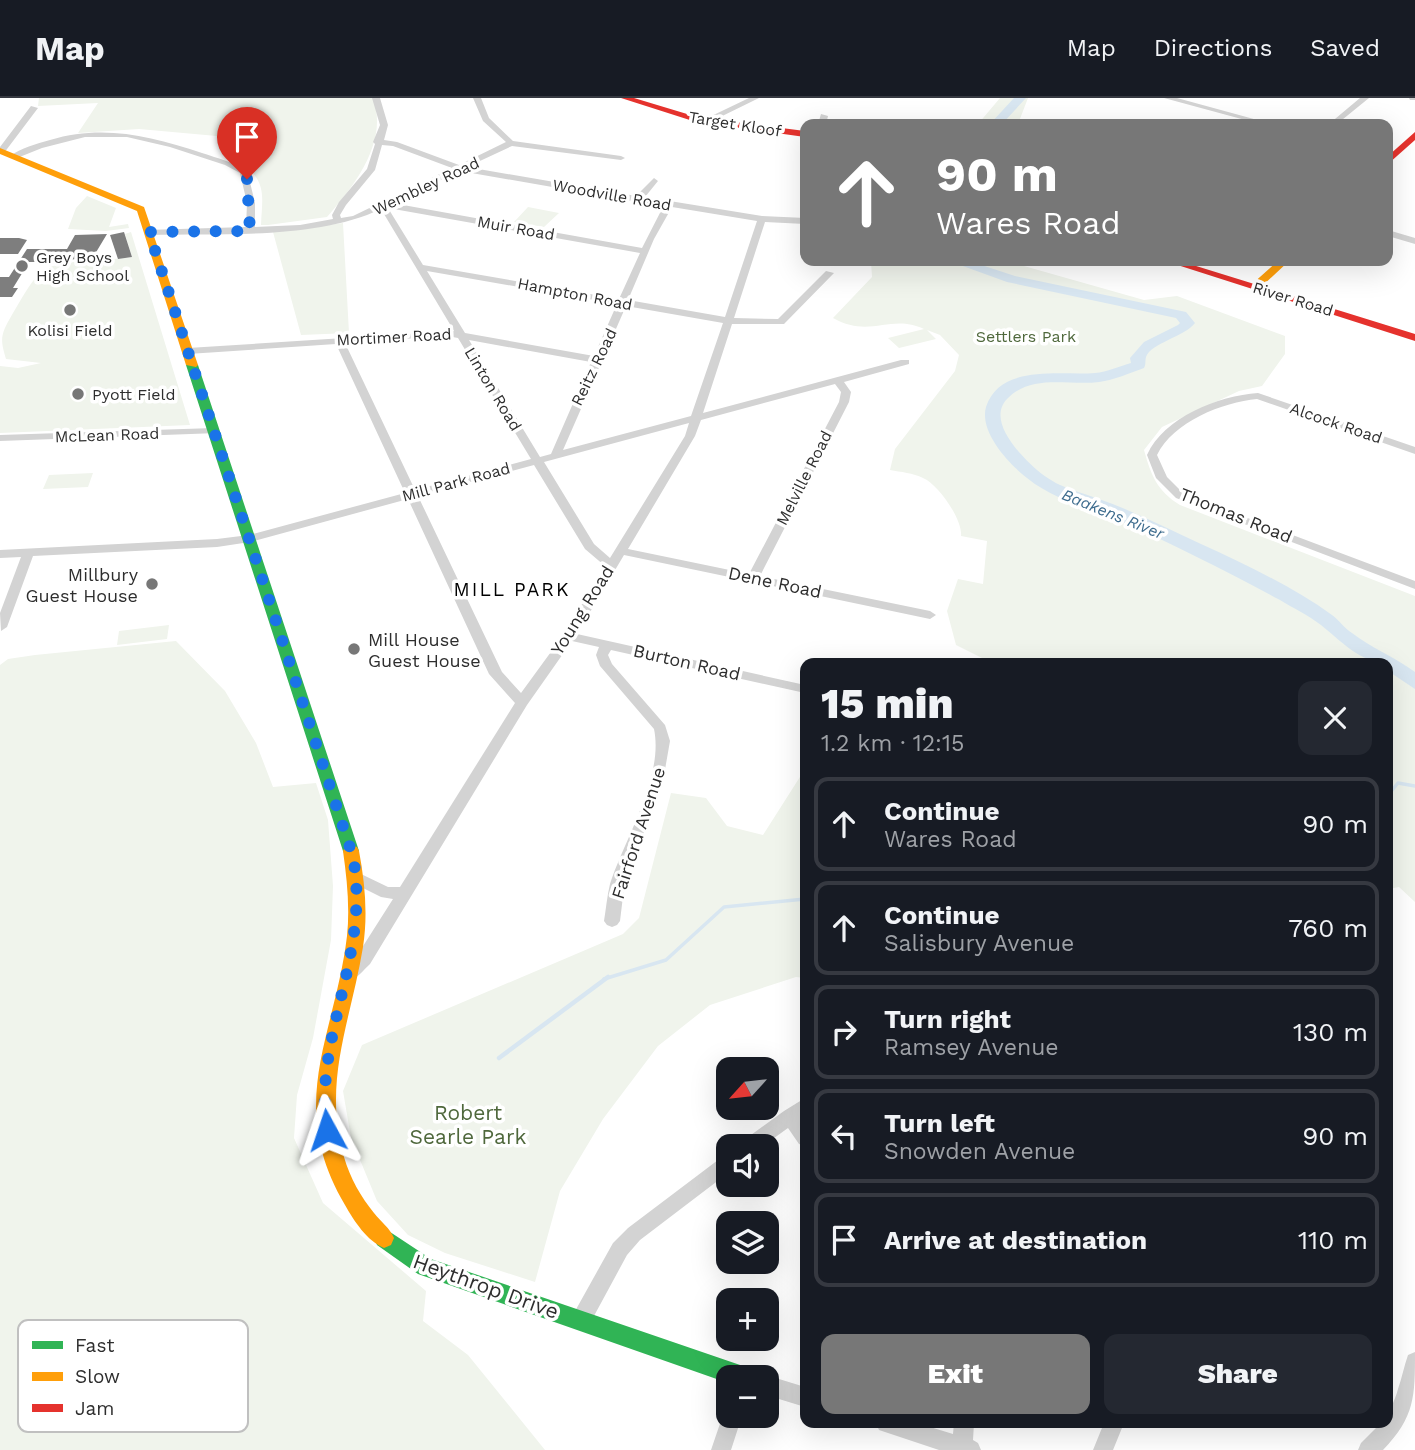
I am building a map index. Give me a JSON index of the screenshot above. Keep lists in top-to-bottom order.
{
  "streets": {
    "street": [
      "Target Kloof",
      "Wembley Road",
      "Woodville Road",
      "Muir Road",
      "Hampton Road",
      "River Road",
      "Mortimer Road",
      "Reitz Road",
      "Linton Road",
      "Alcock Road",
      "McLean Road",
      "Melville Road",
      "Mill Park Road",
      "Thomas Road",
      "Dene Road",
      "Young Road",
      "Burton Road",
      "Fairford Avenue",
      "Heythrop Drive"
    ]
  },
  "crossings": [
    ["Wembley Road", "Woodville Road"],
    ["Wembley Road", "Muir Road"],
    ["Wembley Road", "Linton Road"],
    ["Wembley Road", "Heythrop Drive"],
    ["Woodville Road", "Reitz Road"],
    ["Woodville Road", "Young Road"],
    ["Muir Road", "Reitz Road"],
    ["Muir Road", "Linton Road"],
    ["Hampton Road", "Reitz Road"],
    ["Hampton Road", "Linton Road"],
    ["Hampton Road", "Young Road"],
    ["Mortimer Road", "Reitz Road"],
    ["Mortimer Road", "Linton Road"],
    ["Mortimer Road", "Heythrop Drive"],
    ["Reitz Road", "Mill Park Road"],
    ["Linton Road", "Mill Park Road"],
    ["Linton Road", "Young Road"],
    ["Alcock Road", "Thomas Road"],
    ["McLean Road", "Heythrop Drive"],
    ["Melville Road", "Mill Park Road"],
    ["Melville Road", "Dene Road"],
    ["Mill Park Road", "Young Road"],
    ["Mill Park Road", "Heythrop Drive"],
    ["Dene Road", "Young Road"],
    ["Young Road", "Burton Road"],
    ["Young Road", "Heythrop Drive"],
    ["Burton Road", "Fairford Avenue"]
  ],
  "districts": ["MILL PARK"],
  "water": ["Baakens River"],
  "parks": ["Settlers Park", "Robert Searle Park"],
  "places": [
    "Grey Boys High School",
    "Kolisi Field",
    "Pyott Field",
    "Millbury Guest House",
    "Mill House Guest House"
  ],
  "legend": ["Fast", "Slow", "Jam"],
  "north": "bottom left",
  "page": {
    "header": "Map",
    "nav": ["Map", "Directions", "Saved"],
    "turn": ["90 m", "Wares Road"],
    "heading": ["15 min", "1.2 km · 12:15"],
    "list": [
      {
        "name": "Continue",
        "note": "Wares Road",
        "value": "90 m"
      },
      {
        "name": "Continue",
        "note": "Salisbury Avenue",
        "value": "760 m"
      },
      {
        "name": "Turn right",
        "note": "Ramsey Avenue",
        "value": "130 m"
      },
      {
        "name": "Turn left",
        "note": "Snowden Avenue",
        "value": "90 m"
      },
      {
        "name": "Arrive at destination",
        "value": "110 m"
      }
    ],
    "map_buttons": ["+", "−"],
    "buttons": ["Exit", "Share"]
  }
}
